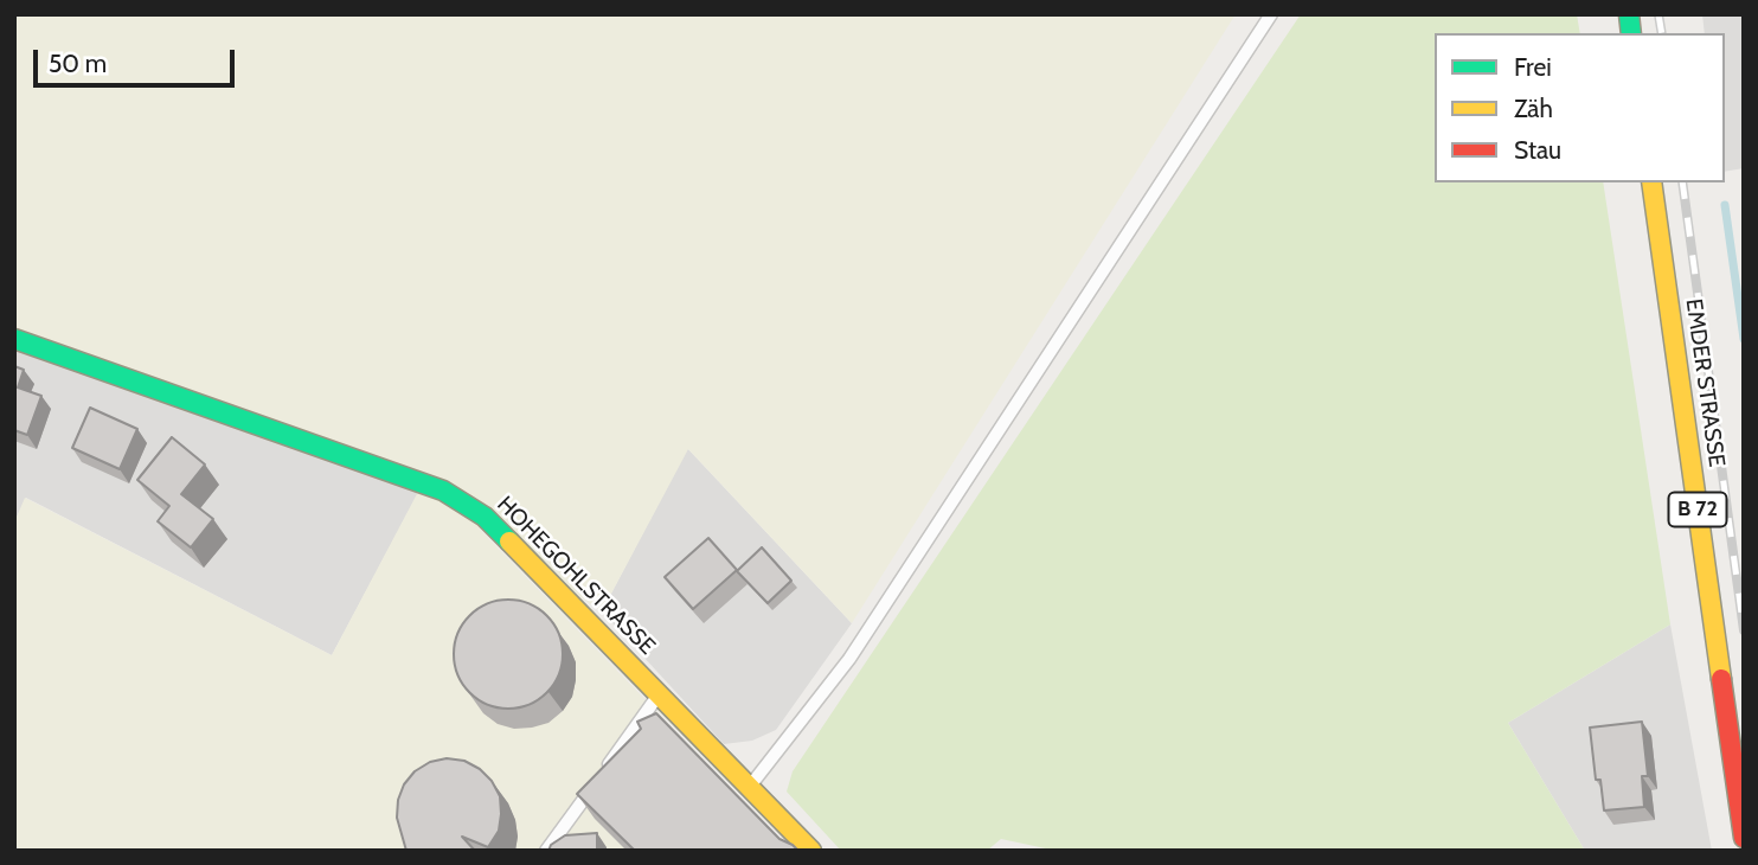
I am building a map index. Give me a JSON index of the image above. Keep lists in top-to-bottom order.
{
  "streets": {
    "street": ["EMDER STRASSE", "B 72", "HOHEGOHLSTRASSE"]
  },
  "legend": ["Frei", "Zäh", "Stau"],
  "scale_bar": "50 m"
}
